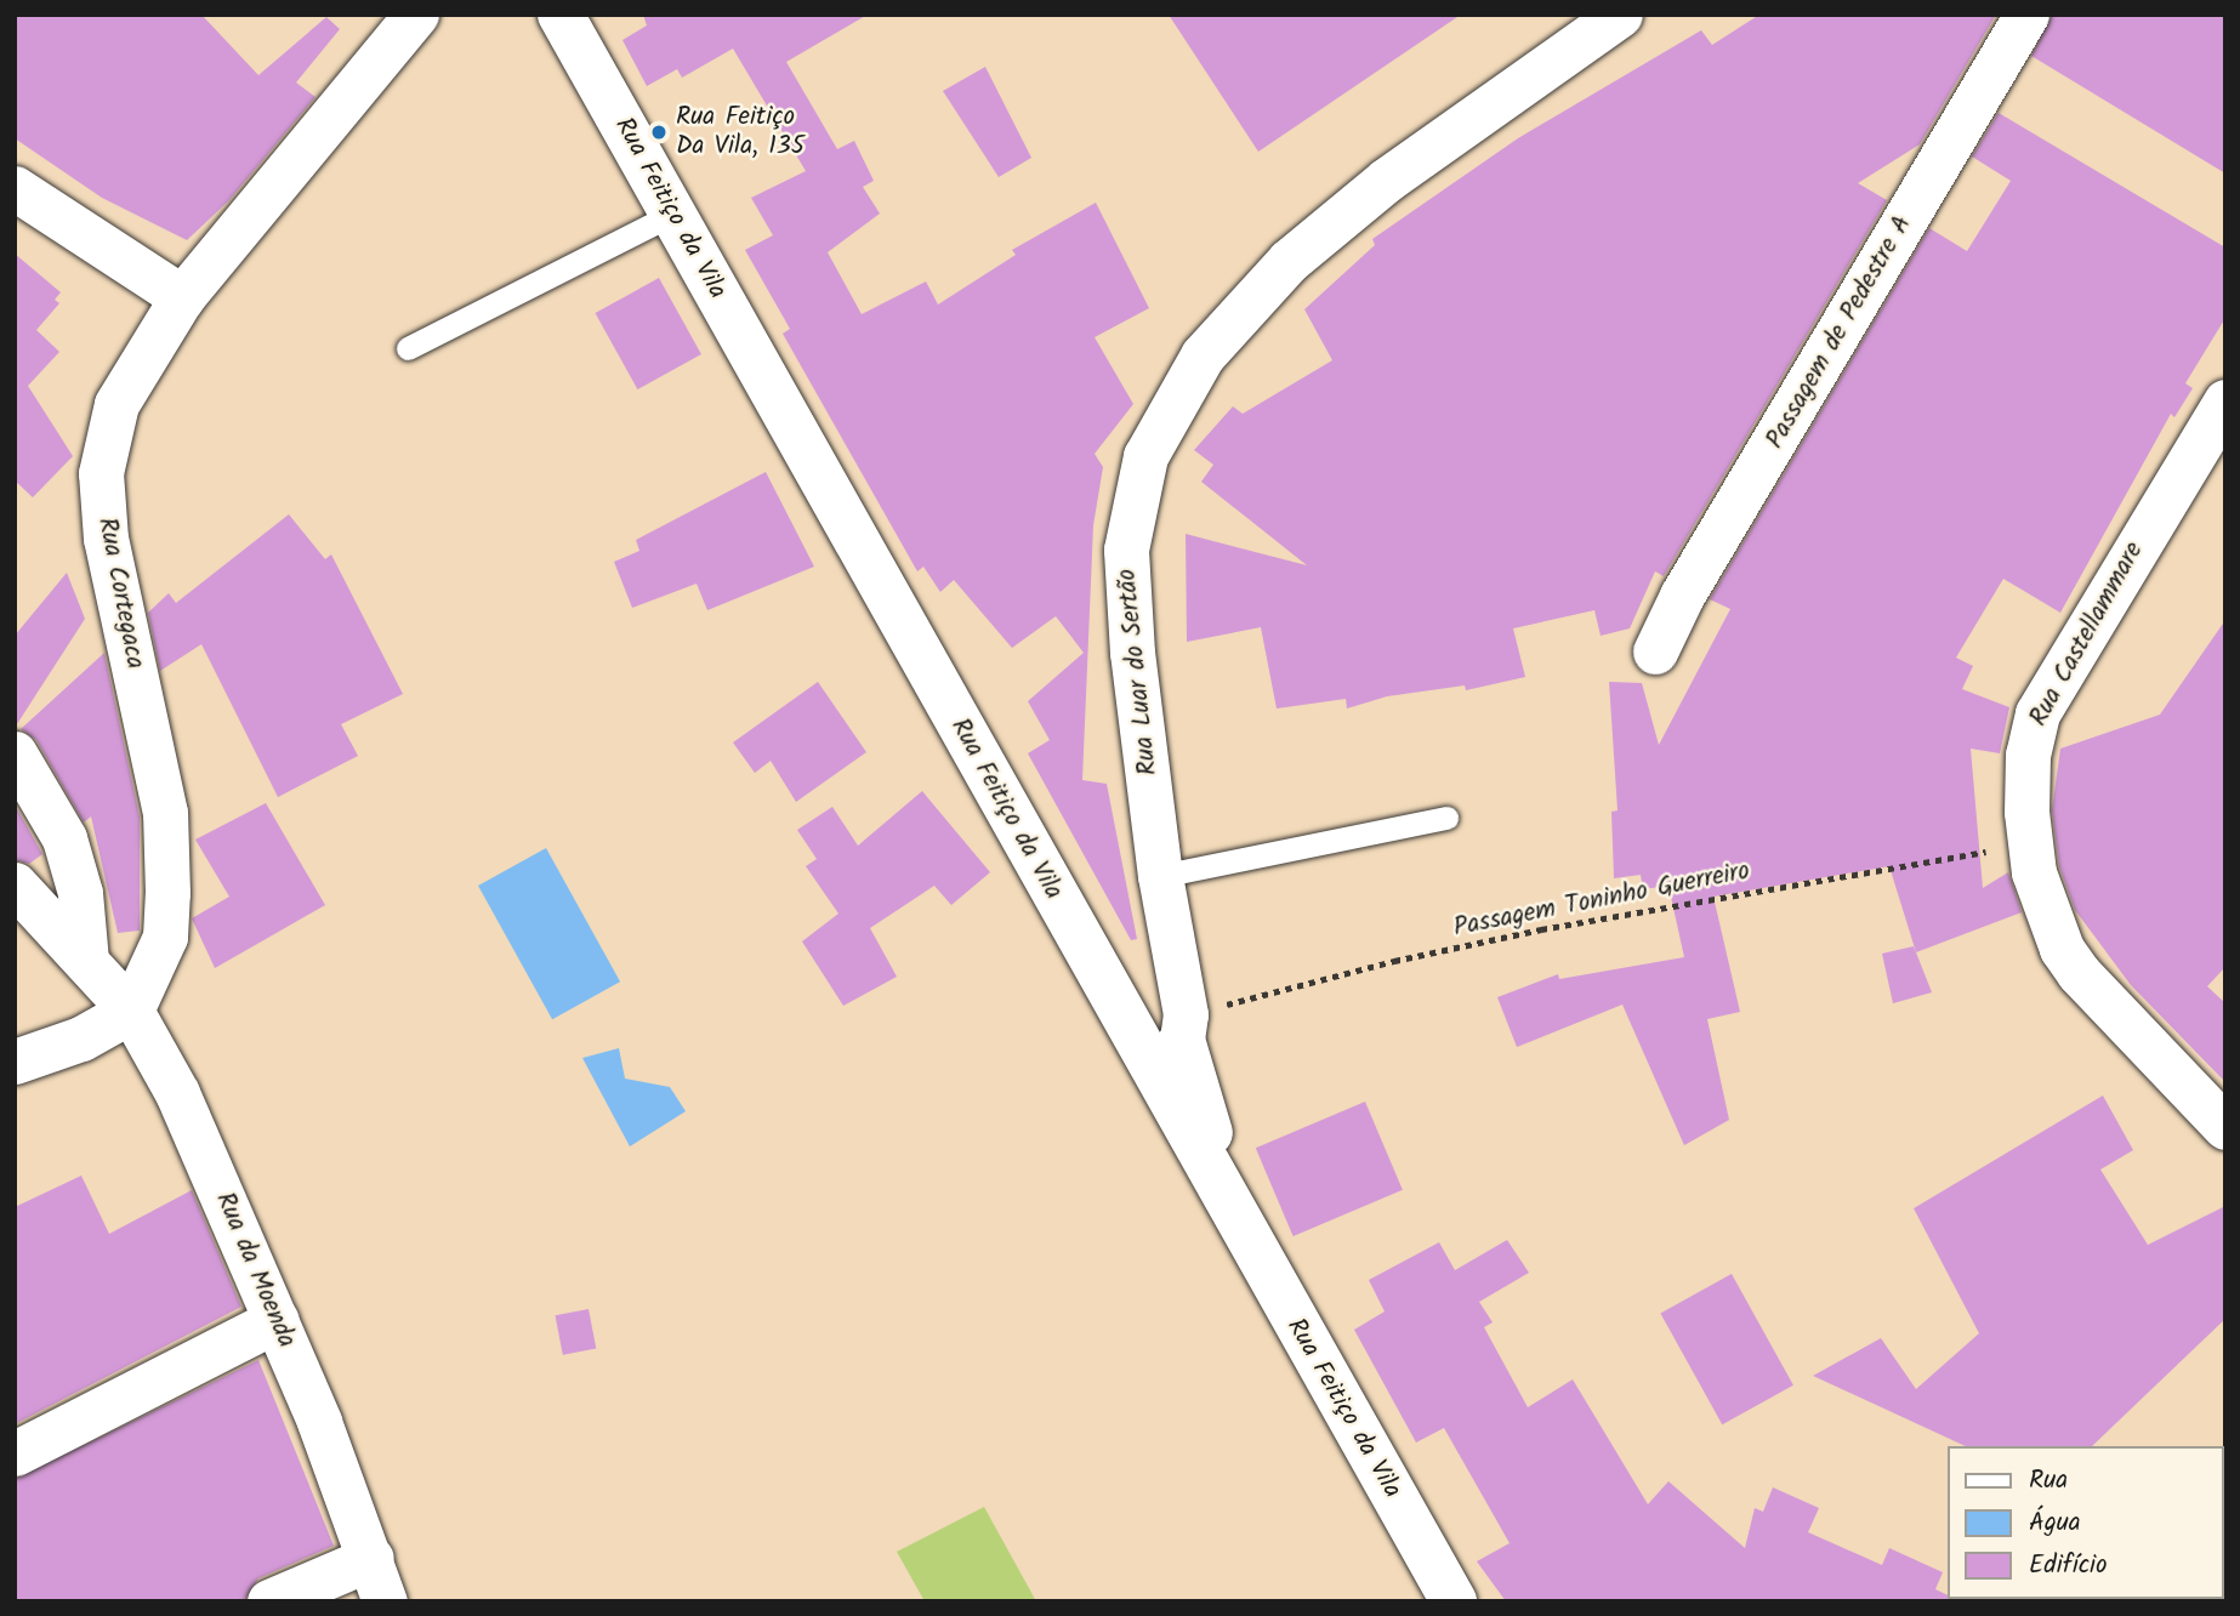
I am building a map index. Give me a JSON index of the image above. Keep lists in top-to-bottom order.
{
  "streets": {
    "street": [
      "Rua Feitiço da Vila",
      "Passagem de Pedestre A",
      "Rua Cortegaca",
      "Rua Castellammare",
      "Rua Luar do Sertão",
      "Rua da Moenda"
    ],
    "path": ["Passagem Toninho Guerreiro"]
  },
  "crossings": [
    ["Rua Feitiço da Vila", "Rua Luar do Sertão"],
    ["Rua Feitiço da Vila", "Passagem Toninho Guerreiro"],
    ["Rua Cortegaca", "Rua da Moenda"],
    ["Rua Castellammare", "Passagem Toninho Guerreiro"],
    ["Rua Luar do Sertão", "Passagem Toninho Guerreiro"]
  ],
  "places": ["Rua Feitiço Da Vila, 135"],
  "legend": ["Rua", "Água", "Edifício"]
}
